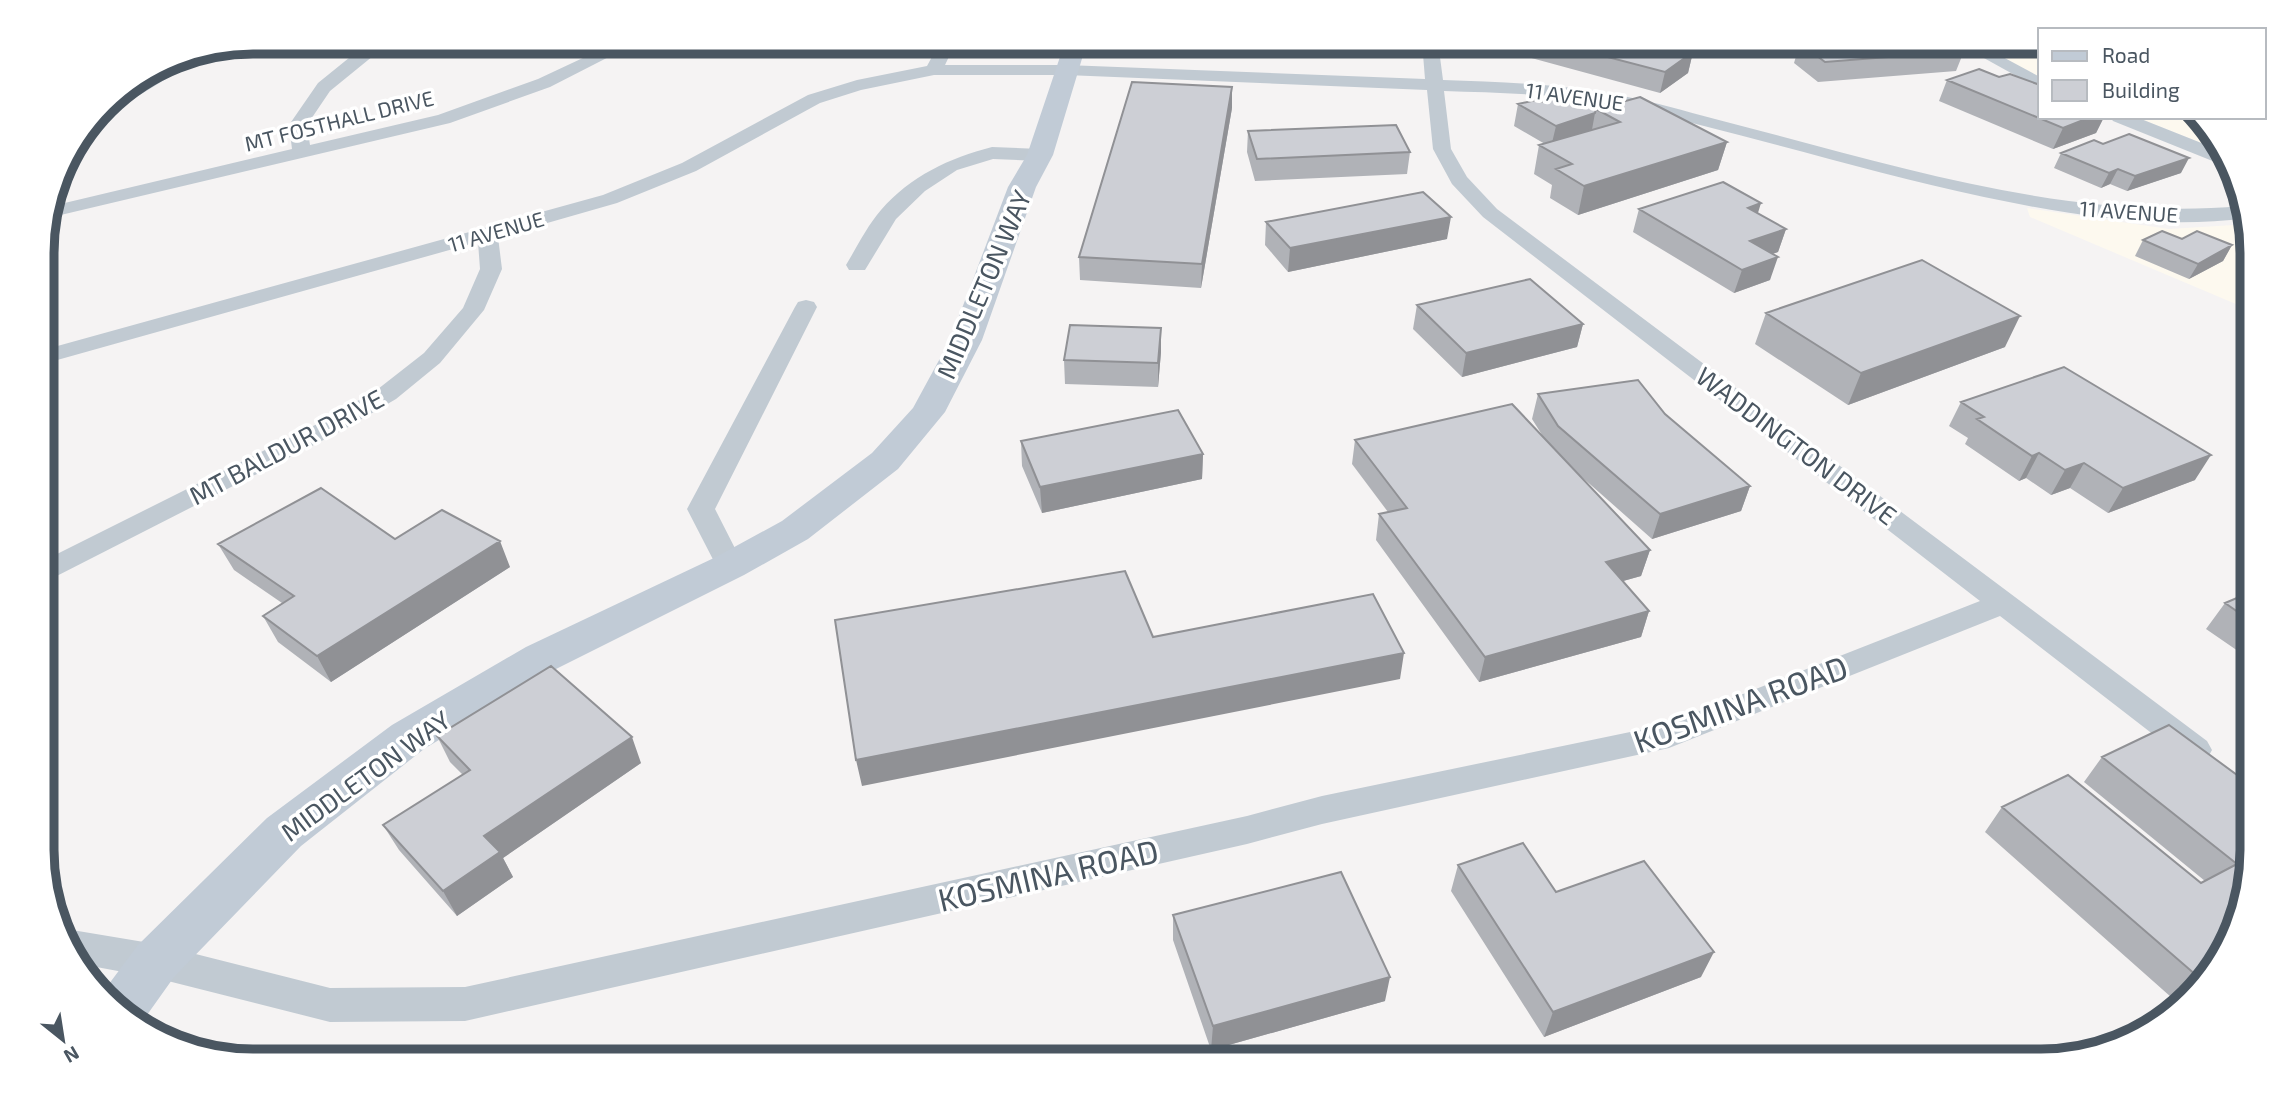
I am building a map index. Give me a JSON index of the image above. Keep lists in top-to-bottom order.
{
  "streets": {
    "street": [
      "11 AVENUE",
      "MT FOSTHALL DRIVE",
      "MIDDLETON WAY",
      "WADDINGTON DRIVE",
      "MT BALDUR DRIVE",
      "KOSMINA ROAD"
    ]
  },
  "crossings": [
    ["11 AVENUE", "MIDDLETON WAY"],
    ["11 AVENUE", "WADDINGTON DRIVE"],
    ["11 AVENUE", "MT BALDUR DRIVE"],
    ["MIDDLETON WAY", "KOSMINA ROAD"],
    ["WADDINGTON DRIVE", "KOSMINA ROAD"]
  ],
  "legend": ["Road", "Building"],
  "north": "bottom right"
}
